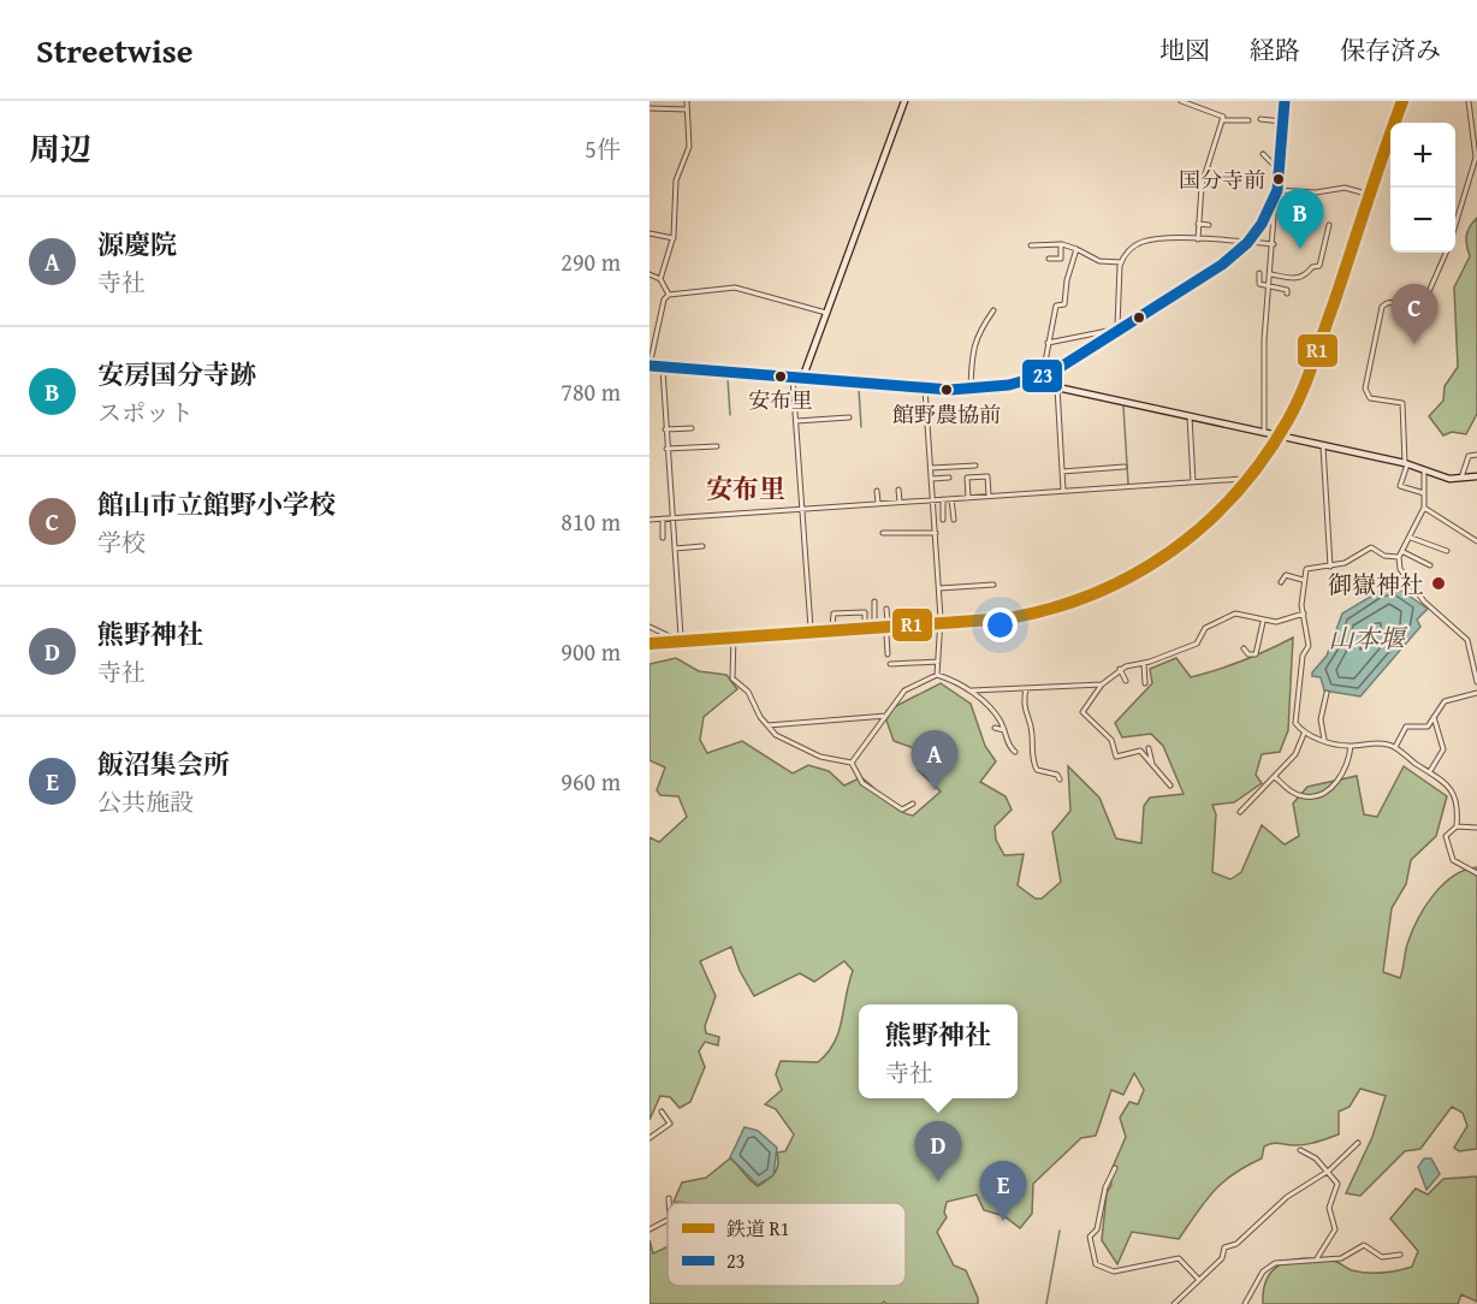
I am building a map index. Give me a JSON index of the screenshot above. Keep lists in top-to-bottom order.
{
  "districts": ["安布里"],
  "water": ["山本堰"],
  "places": [
    "国分寺前",
    "安布里",
    "館野農協前",
    "御嶽神社"
  ],
  "lines": ["rail line R1", "transit line 23"],
  "legend": ["鉄道 R1", "23"],
  "page": {
    "header": "Streetwise",
    "nav": ["地図", "経路", "保存済み"],
    "heading": ["周辺", "5件"],
    "map_buttons": ["+", "−"],
    "pins": [
      "B",
      "C",
      "A",
      "D",
      "E"
    ],
    "list": [
      {
        "mark": "A",
        "name": "源慶院",
        "note": "寺社",
        "value": "290 m"
      },
      {
        "mark": "B",
        "name": "安房国分寺跡",
        "note": "スポット",
        "value": "780 m"
      },
      {
        "mark": "C",
        "name": "館山市立館野小学校",
        "note": "学校",
        "value": "810 m"
      },
      {
        "mark": "D",
        "name": "熊野神社",
        "note": "寺社",
        "value": "900 m"
      },
      {
        "mark": "E",
        "name": "飯沼集会所",
        "note": "公共施設",
        "value": "960 m"
      }
    ],
    "popup": ["熊野神社", "寺社"]
  }
}
